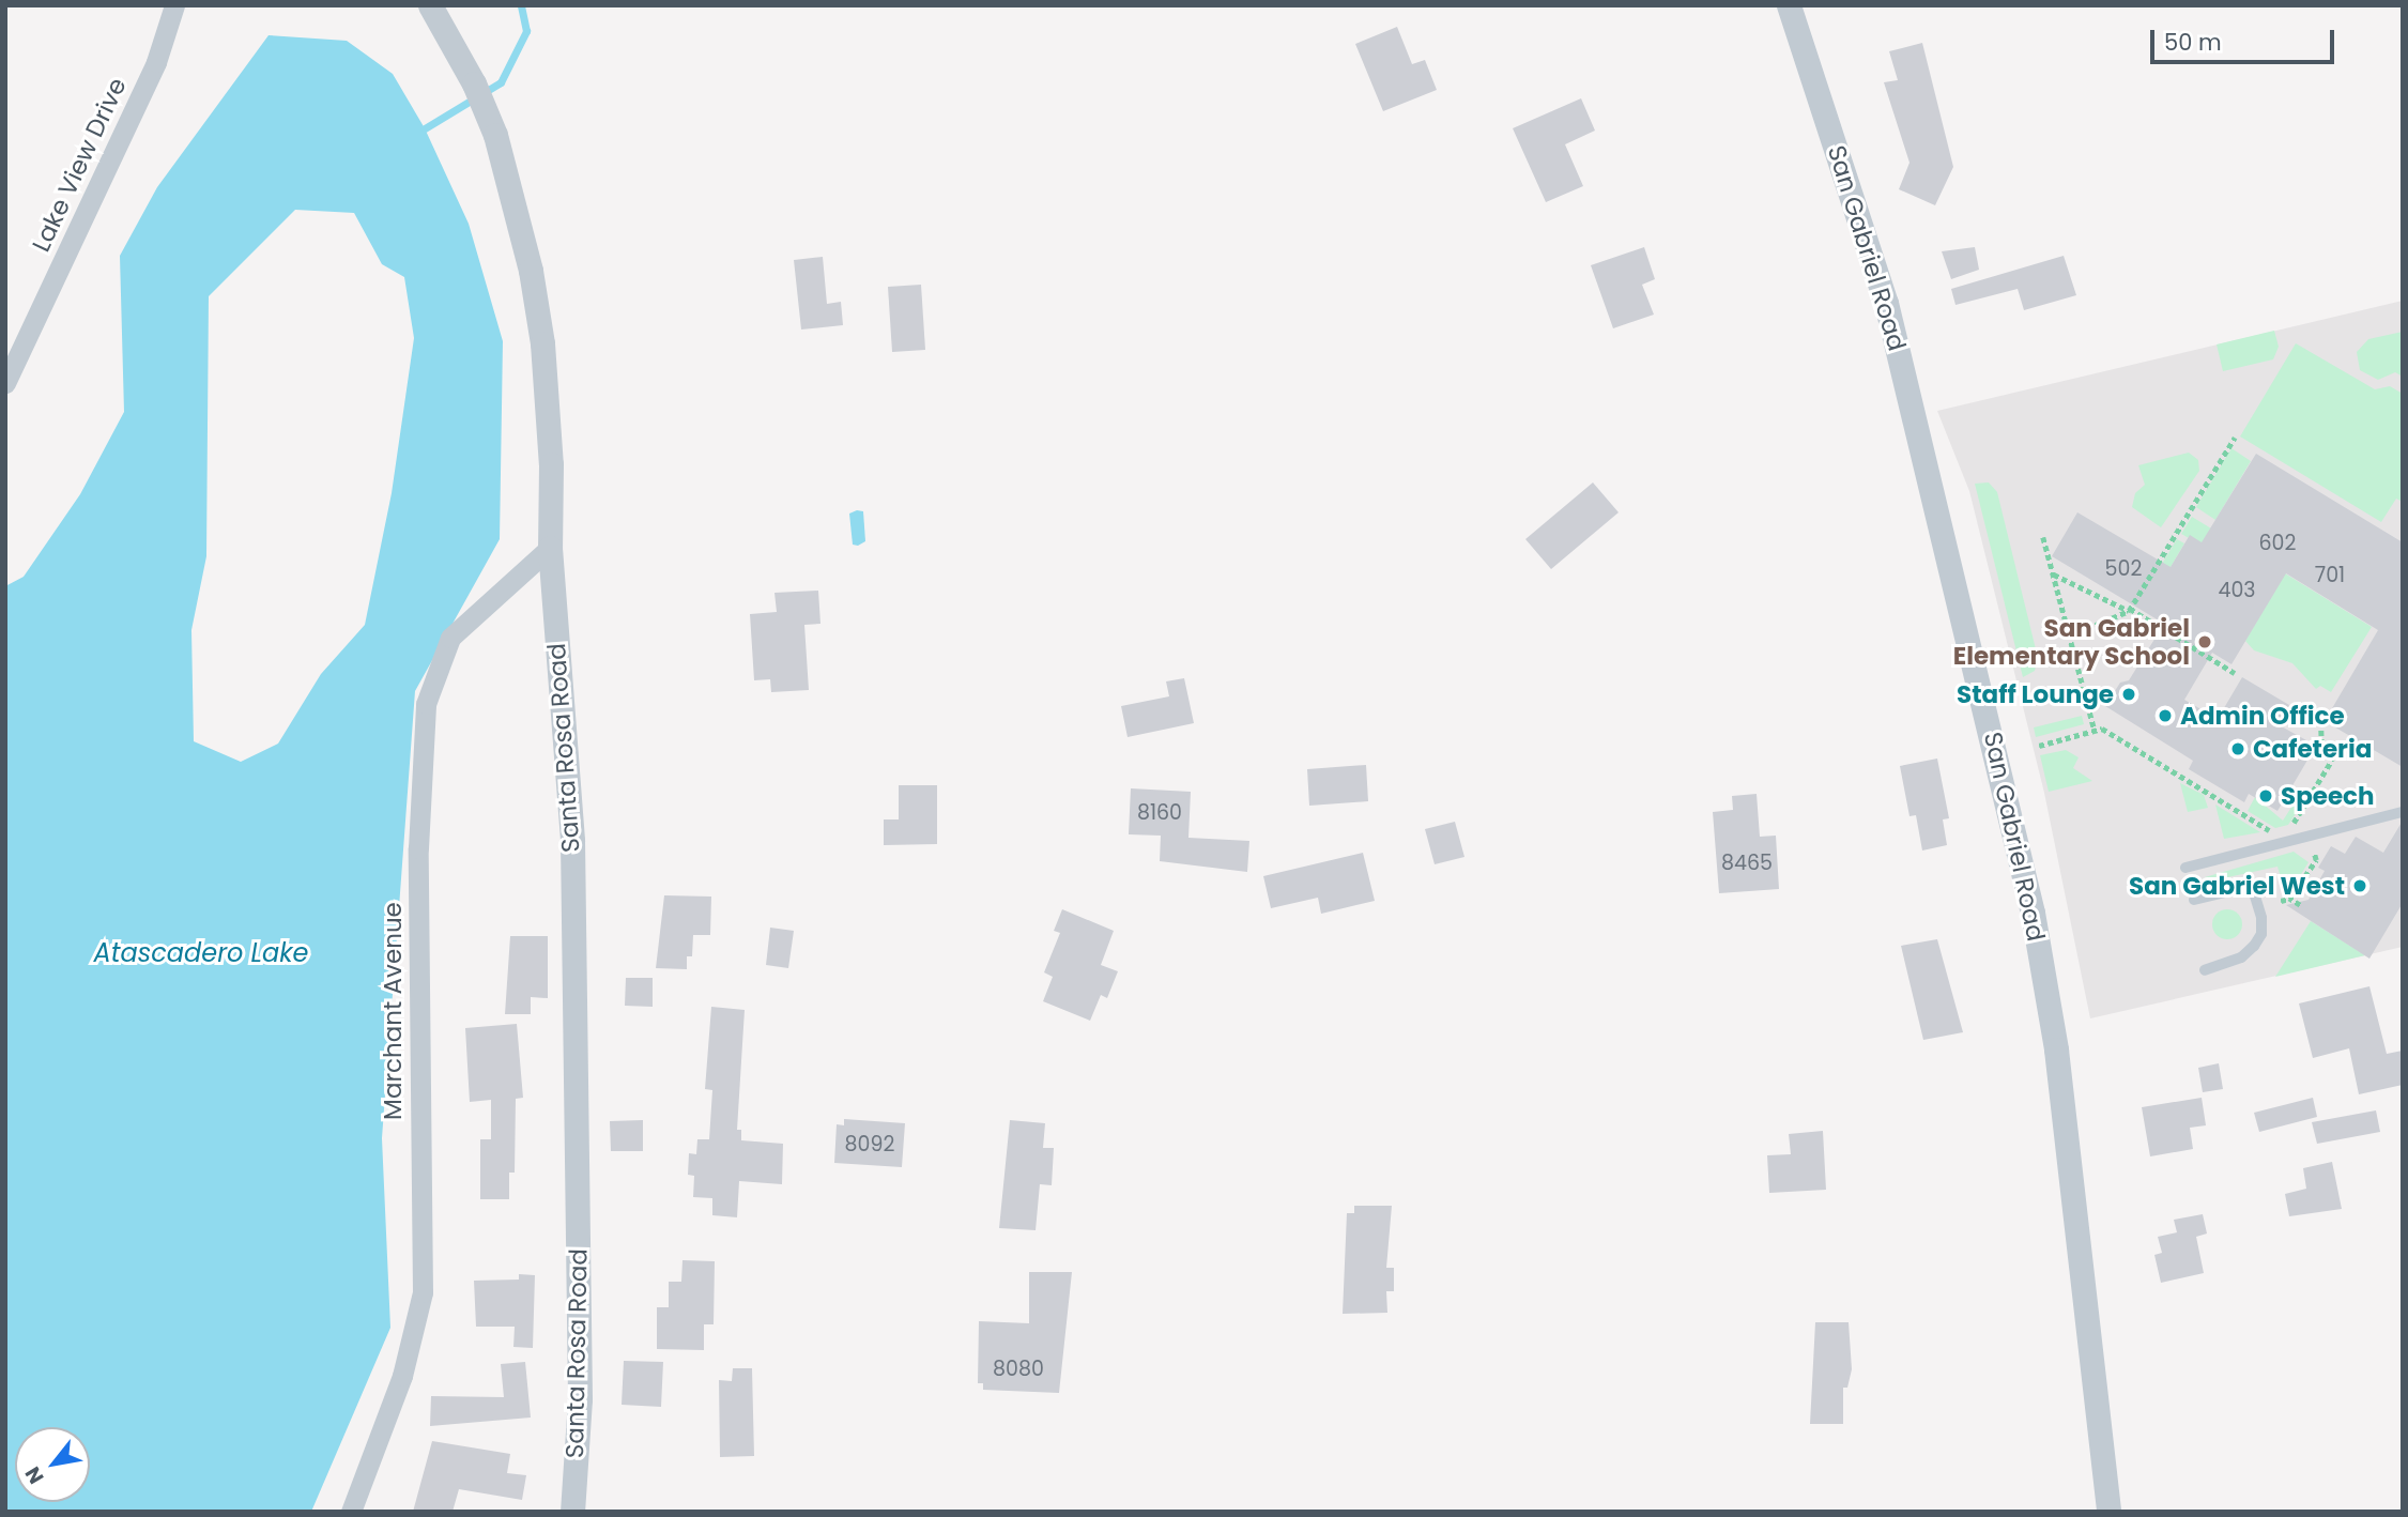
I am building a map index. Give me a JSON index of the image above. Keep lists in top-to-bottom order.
{
  "streets": {
    "street": [
      "Lake View Drive",
      "San Gabriel Road",
      "Santa Rosa Road",
      "Marchant Avenue"
    ]
  },
  "crossings": [
    ["Santa Rosa Road", "Marchant Avenue"]
  ],
  "water": ["Atascadero Lake"],
  "places": [
    "San Gabriel Elementary School",
    "Staff Lounge",
    "Admin Office",
    "Cafeteria",
    "Speech",
    "San Gabriel West"
  ],
  "house_numbers": [
    "602",
    "502",
    "701",
    "403",
    "8160",
    "8465",
    "8092",
    "8080"
  ],
  "scale_bar": "50 m",
  "north": "bottom left"
}
